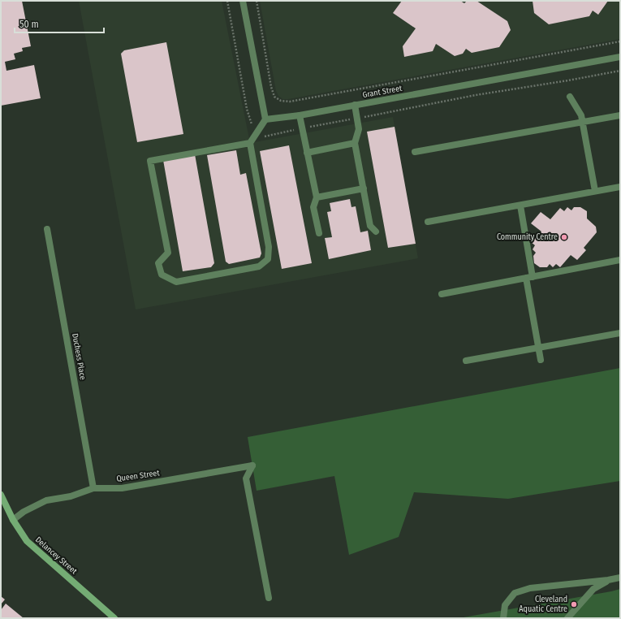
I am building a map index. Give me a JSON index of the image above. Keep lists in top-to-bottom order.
{
  "streets": {
    "main road": ["Delancey Street"],
    "street": ["Grant Street", "Duchess Place", "Queen Street"]
  },
  "crossings": [
    ["Duchess Place", "Queen Street"],
    ["Queen Street", "Delancey Street"]
  ],
  "places": ["Community Centre", "Cleveland Aquatic Centre"],
  "scale_bar": "50 m"
}
